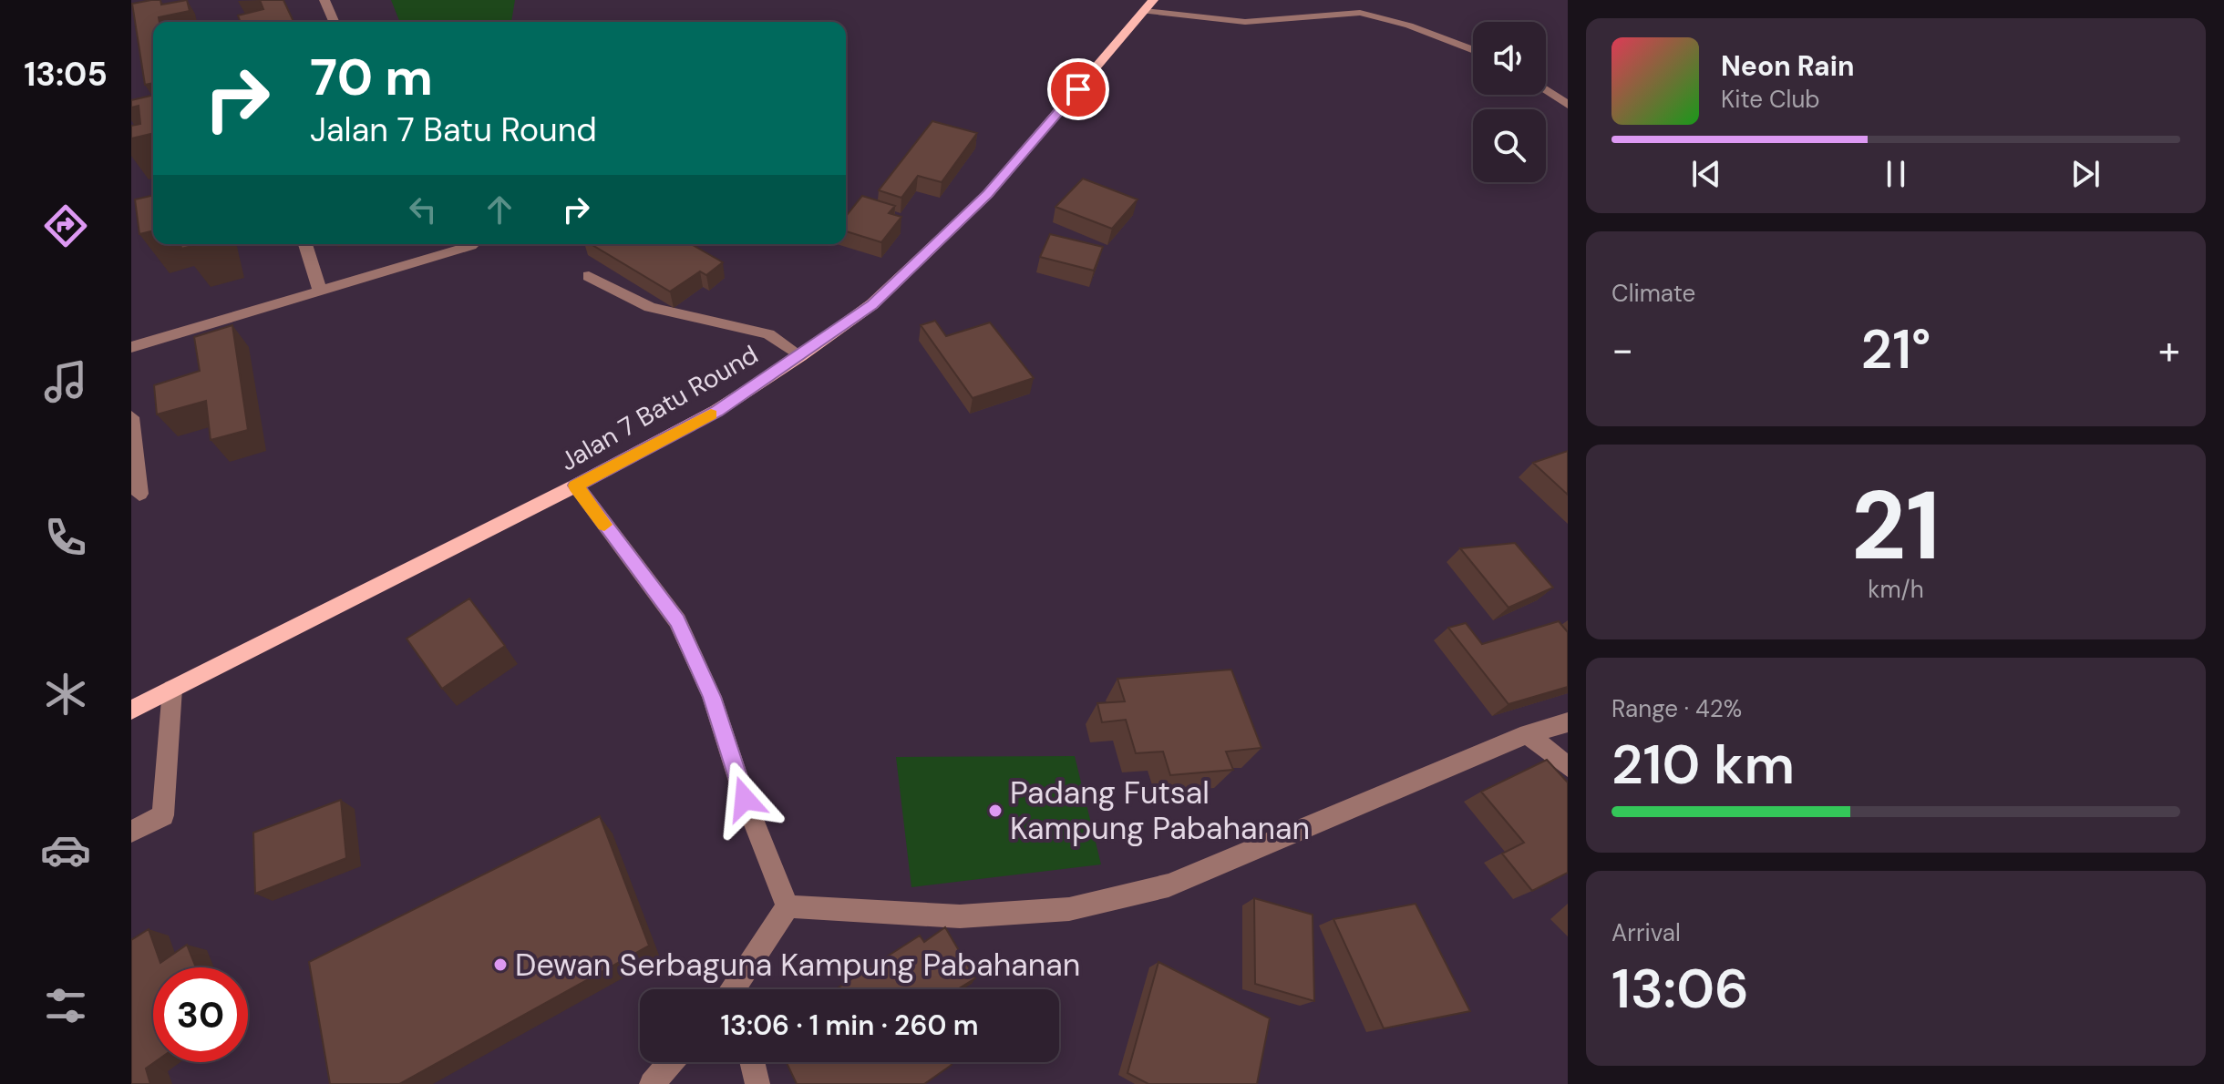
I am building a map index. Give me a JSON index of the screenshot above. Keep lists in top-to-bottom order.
{
  "streets": {
    "main road": ["Jalan 7 Batu Round"]
  },
  "places": ["Padang Futsal Kampung Pabahanan", "Dewan Serbaguna Kampung Pabahanan"],
  "page": {
    "tabs": "13:05",
    "turn": ["70 m", "Jalan 7 Batu Round"],
    "song": ["Neon Rain", "Kite Club"],
    "tile": [
      "Climate",
      ["21", "km/h"],
      ["Range · 42%", "210 km"],
      ["Arrival", "13:06"]
    ],
    "heat": ["−", "21°", "+"],
    "limit": "30",
    "trip": "13:06 · 1 min · 260 m"
  }
}
